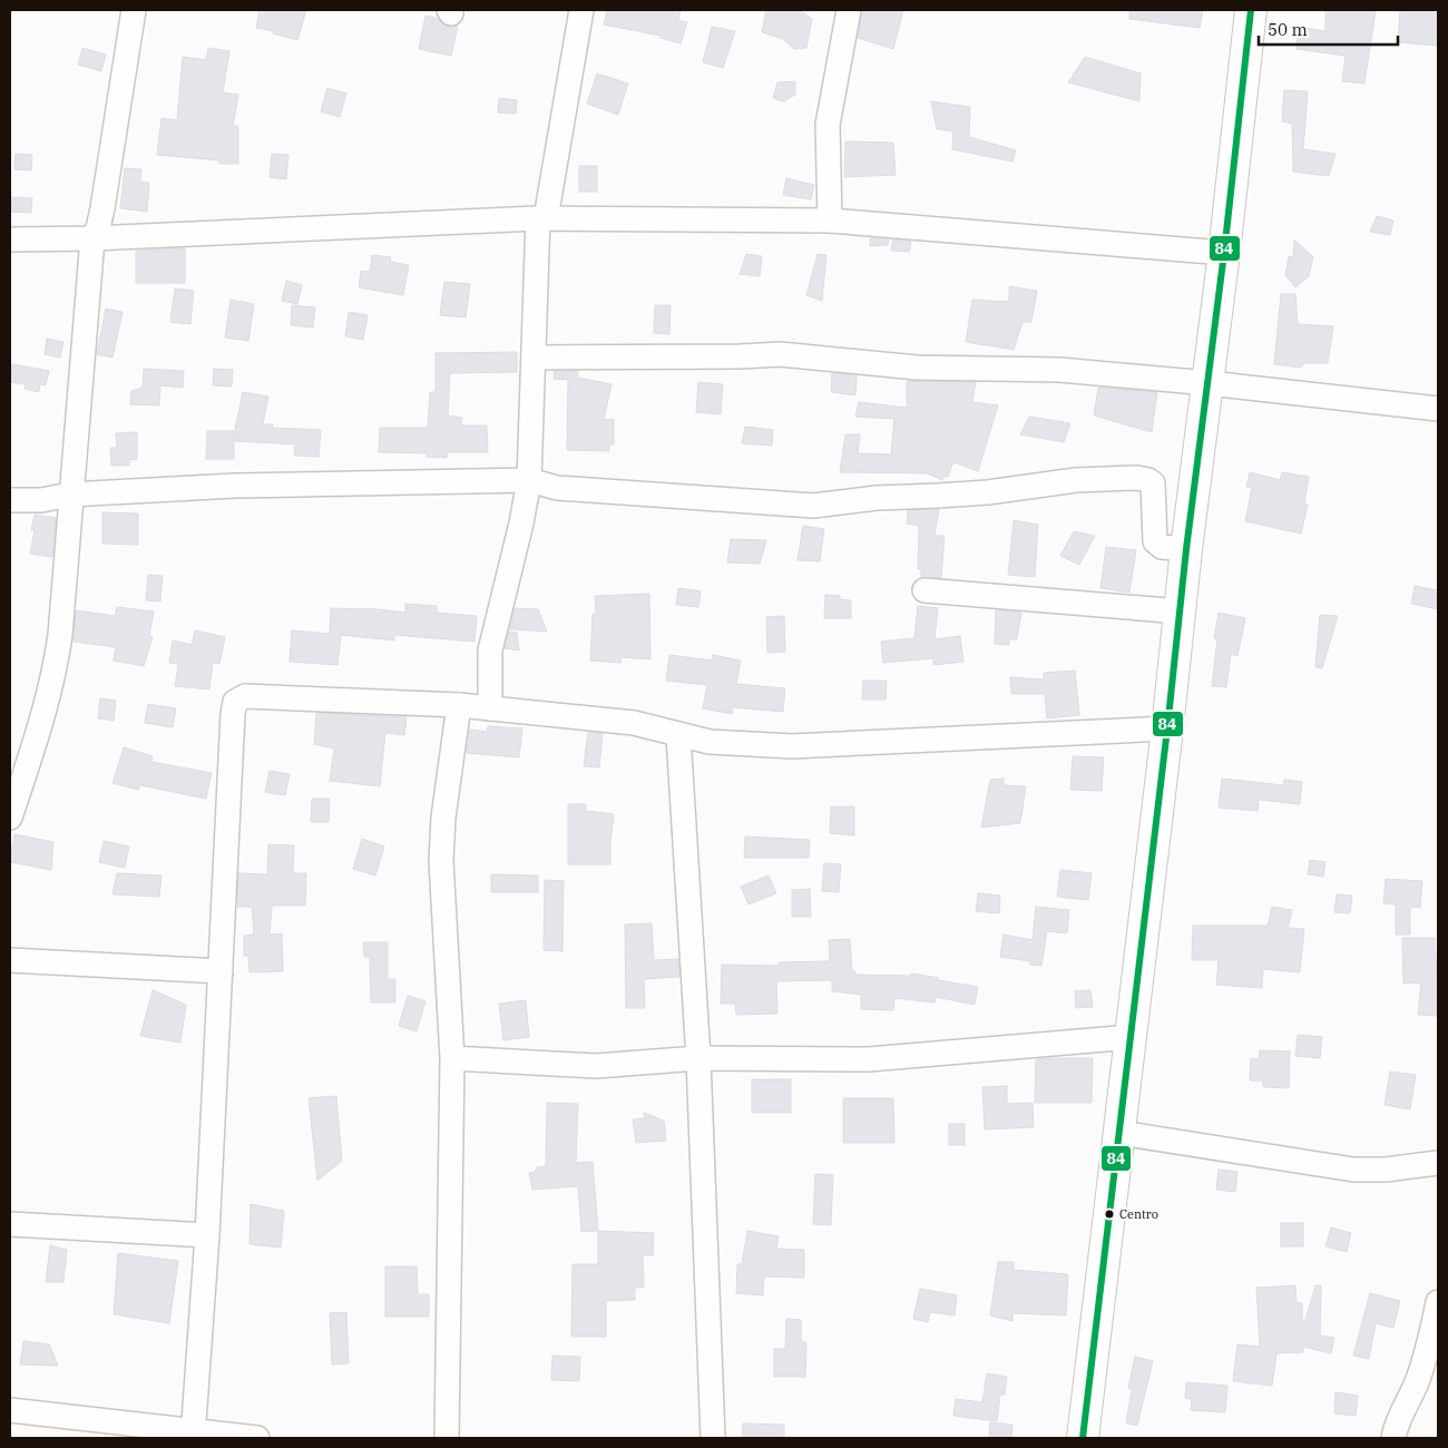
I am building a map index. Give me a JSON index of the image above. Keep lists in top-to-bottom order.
{
  "places": ["Centro"],
  "lines": ["transit line 84"],
  "scale_bar": "50 m"
}
